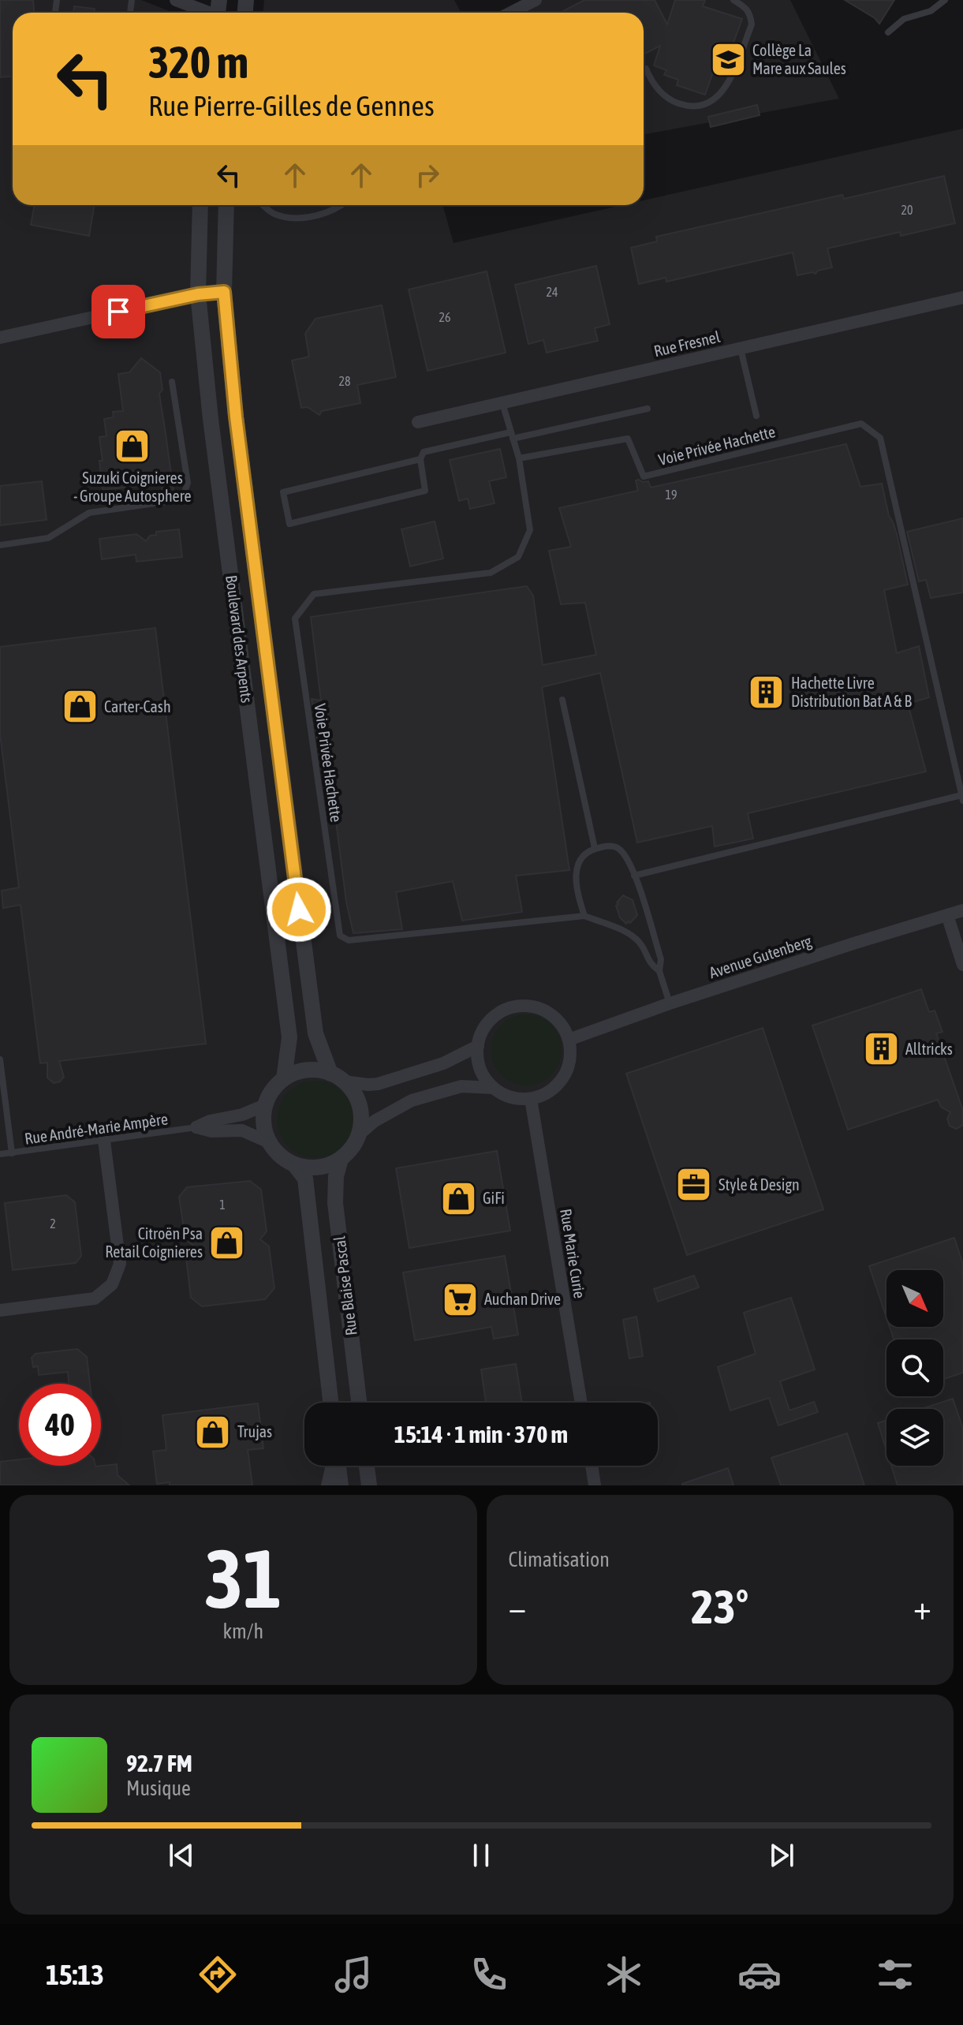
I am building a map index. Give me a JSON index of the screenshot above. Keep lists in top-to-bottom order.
{
  "streets": {
    "street": [
      "Rue Fresnel",
      "Boulevard des Arpents",
      "Avenue Gutenberg",
      "Rue Marie Curie",
      "Rue Blaise Pascal"
    ],
    "lane": ["Voie Privée Hachette", "Rue André-Marie Ampère"]
  },
  "crossings": [
    ["Voie Privée Hachette", "Avenue Gutenberg"],
    ["Boulevard des Arpents", "Rue Blaise Pascal"],
    ["Avenue Gutenberg", "Rue Marie Curie"]
  ],
  "places": {
    "school or university": ["Collège La Mare aux Saules"],
    "shop": [
      "Suzuki Coignieres - Groupe Autosphere",
      "Carter-Cash",
      "GiFi",
      "Citroën Psa Retail Coignieres",
      "Trujas"
    ],
    "building": ["Hachette Livre Distribution Bat A & B", "Alltricks"],
    "office": ["Style & Design"],
    "supermarket": ["Auchan Drive"]
  },
  "house_numbers": [
    "20",
    "24",
    "26",
    "28",
    "19",
    "1",
    "2"
  ],
  "north": "bottom right",
  "page": {
    "turn": ["320 m", "Rue Pierre-Gilles de Gennes"],
    "limit": "40",
    "trip": "15:14 · 1 min · 370 m",
    "tile": [
      ["31", "km/h"],
      "Climatisation"
    ],
    "heat": ["−", "23°", "+"],
    "song": ["92.7 FM", "Musique"],
    "tabs": "15:13"
  }
}
